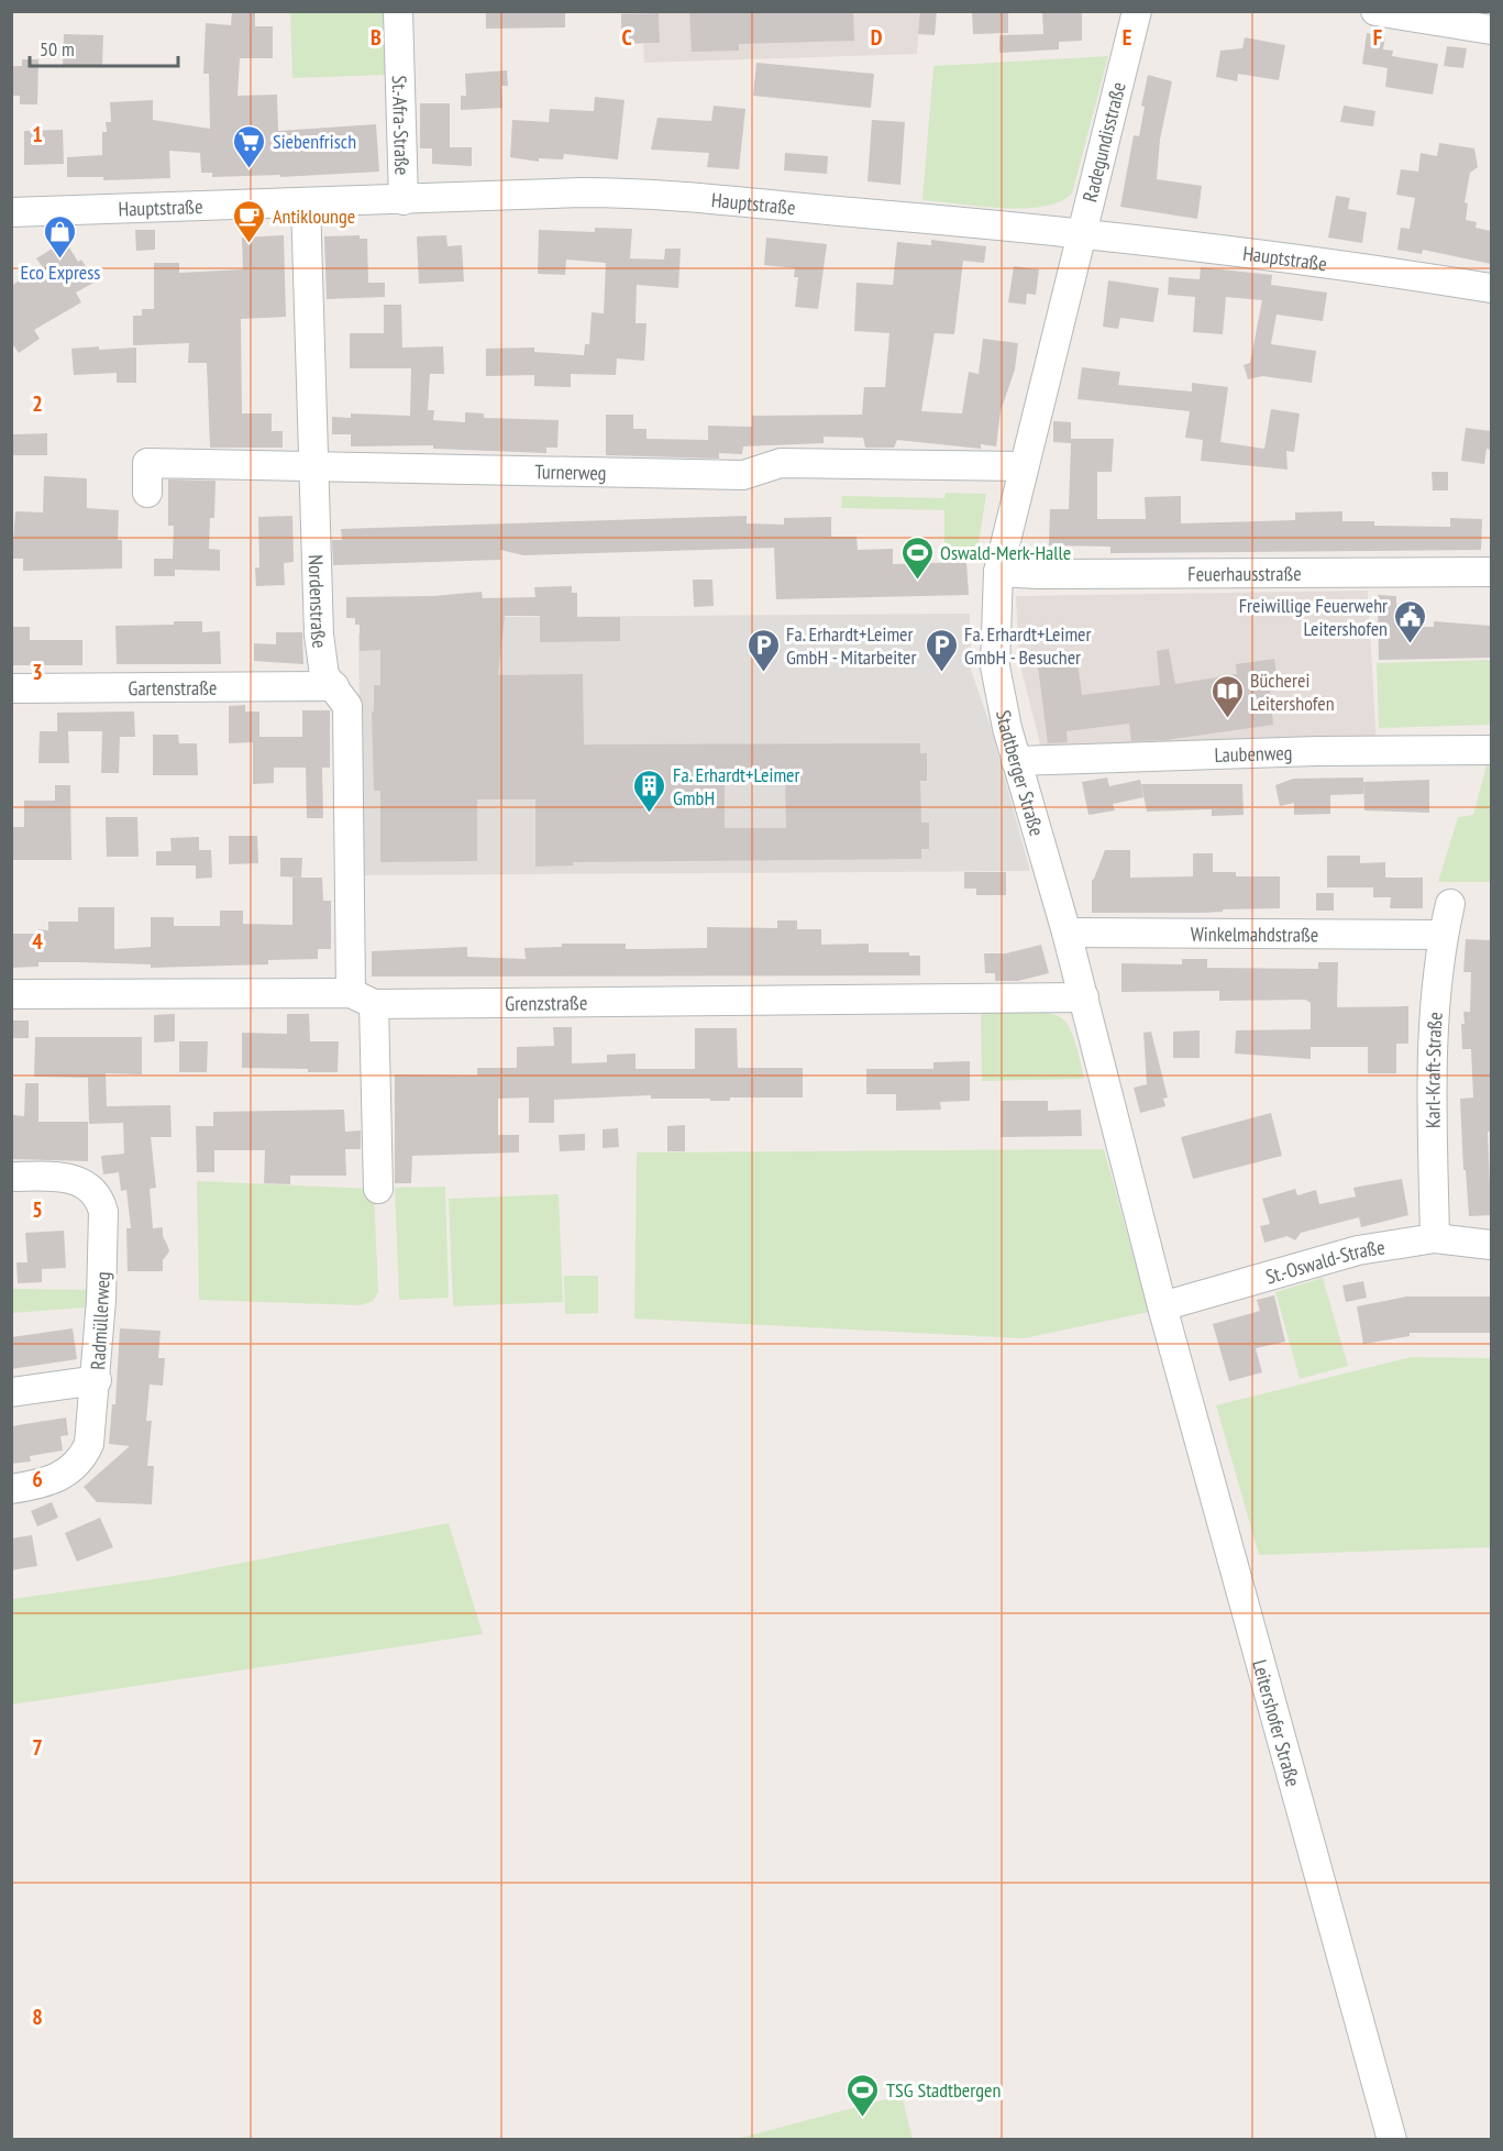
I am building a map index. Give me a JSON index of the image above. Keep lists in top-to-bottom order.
{
  "streets": {
    "street": [
      "St.-Afra-Straße",
      "Radegundisstraße",
      "Hauptstraße",
      "Turnerweg",
      "Feuerhausstraße",
      "Nordenstraße",
      "Gartenstraße",
      "Laubenweg",
      "Stadtberger Straße",
      "Winkelmahdstraße",
      "Grenzstraße",
      "Karl-Kraft-Straße",
      "St.-Oswald-Straße",
      "Radmüllerweg",
      "Leitershofer Straße"
    ]
  },
  "crossings": [
    ["St.-Afra-Straße", "Hauptstraße"],
    ["Radegundisstraße", "Hauptstraße"],
    ["Radegundisstraße", "Stadtberger Straße"],
    ["Hauptstraße", "Nordenstraße"],
    ["Hauptstraße", "Stadtberger Straße"],
    ["Turnerweg", "Nordenstraße"],
    ["Turnerweg", "Stadtberger Straße"],
    ["Feuerhausstraße", "Stadtberger Straße"],
    ["Nordenstraße", "Gartenstraße"],
    ["Nordenstraße", "Grenzstraße"],
    ["Laubenweg", "Stadtberger Straße"],
    ["Stadtberger Straße", "Winkelmahdstraße"],
    ["Stadtberger Straße", "Grenzstraße"],
    ["Stadtberger Straße", "St.-Oswald-Straße"],
    ["Stadtberger Straße", "Leitershofer Straße"],
    ["Winkelmahdstraße", "Karl-Kraft-Straße"],
    ["Karl-Kraft-Straße", "St.-Oswald-Straße"],
    ["St.-Oswald-Straße", "Leitershofer Straße"]
  ],
  "places": {
    "supermarket": ["Siebenfrisch"],
    "cafe": ["Antiklounge"],
    "shop": ["Eco Express"],
    "sports": ["Oswald-Merk-Halle", "TSG Stadtbergen"],
    "public building": ["Freiwillige Feuerwehr Leitershofen"],
    "parking": ["Fa. Erhardt+Leimer GmbH - Mitarbeiter", "Fa. Erhardt+Leimer GmbH - Besucher"],
    "library": ["Bücherei Leitershofen"],
    "building": ["Fa. Erhardt+Leimer GmbH"]
  },
  "scale_bar": "50 m",
  "grid": {
    "columns": [
      "B",
      "C",
      "D",
      "E",
      "F"
    ],
    "rows": [
      "1",
      "2",
      "3",
      "4",
      "5",
      "6",
      "7",
      "8"
    ]
  }
}
